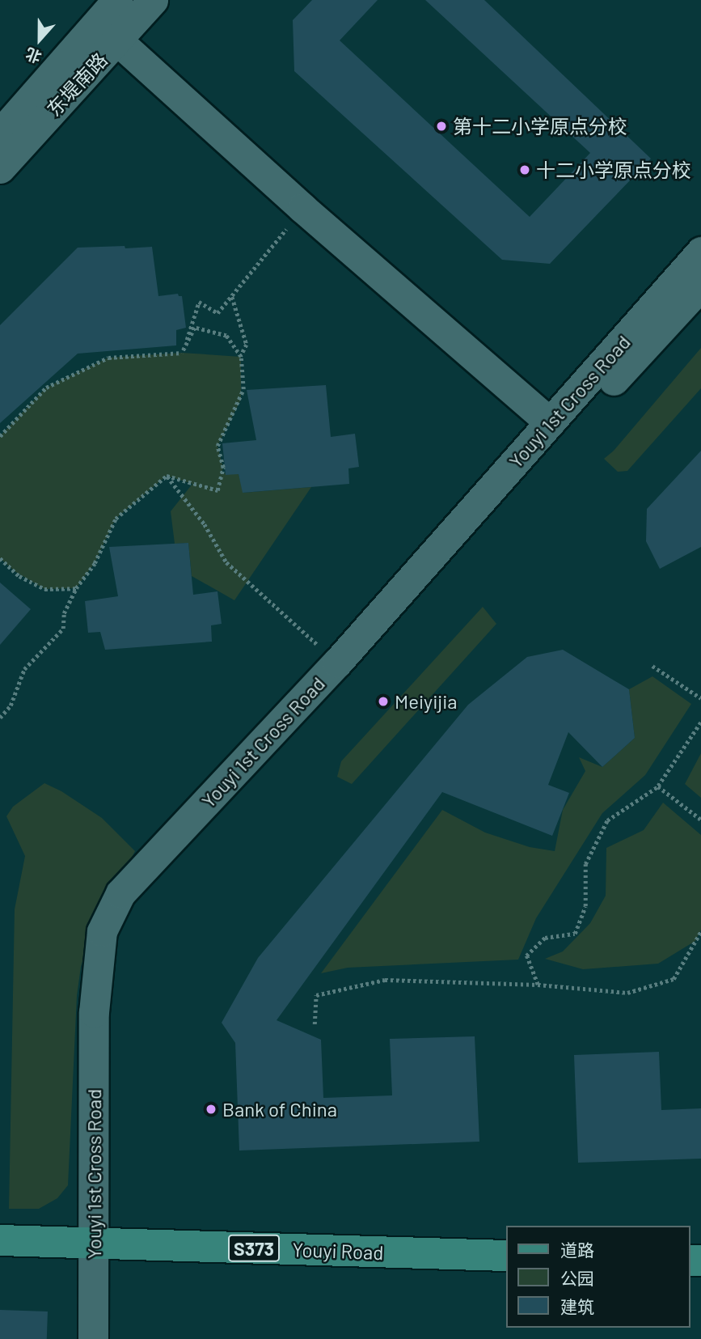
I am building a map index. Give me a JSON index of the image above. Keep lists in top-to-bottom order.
{
  "streets": {
    "main road": ["S373", "Youyi Road"],
    "street": ["东堤南路", "Youyi 1st Cross Road"]
  },
  "crossings": [
    ["Youyi 1st Cross Road", "Youyi Road"]
  ],
  "places": [
    "第十二小学原点分校",
    "十二小学原点分校",
    "Meiyijia",
    "Bank of China"
  ],
  "legend": ["道路", "公园", "建筑"],
  "north": "bottom"
}
